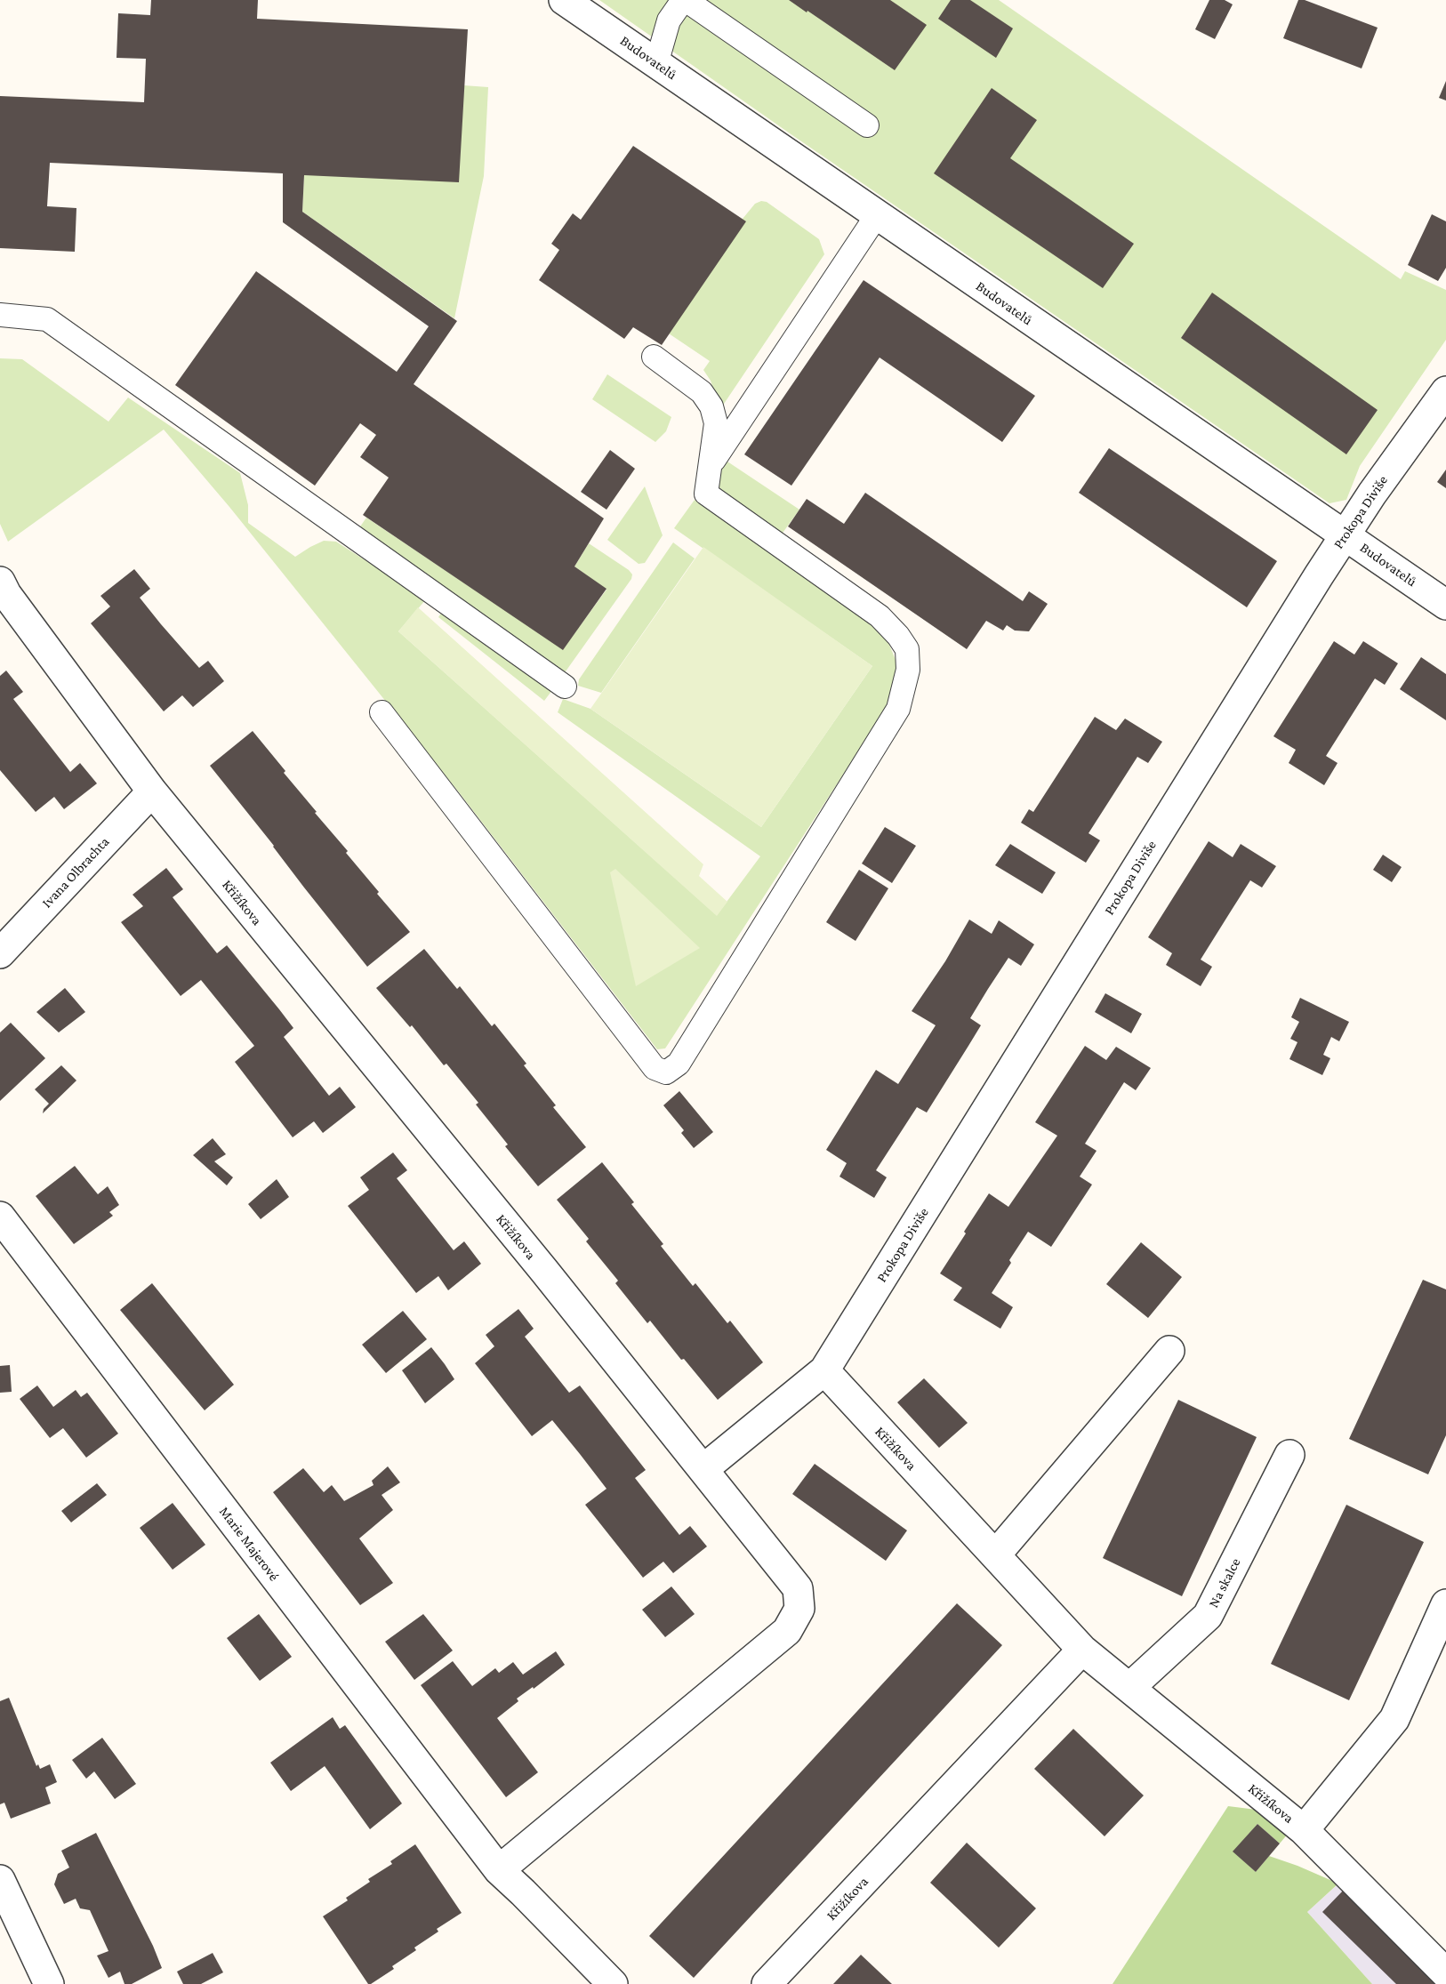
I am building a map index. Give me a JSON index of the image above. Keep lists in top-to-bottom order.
{
  "streets": {
    "street": [
      "Budovatelů",
      "Prokopa Diviše",
      "Ivana Olbrachta",
      "Křižíkova",
      "Marie Majerové",
      "Na skalce"
    ]
  },
  "crossings": [
    ["Budovatelů", "Prokopa Diviše"],
    ["Prokopa Diviše", "Křižíkova"],
    ["Ivana Olbrachta", "Křižíkova"],
    ["Křižíkova", "Marie Majerové"],
    ["Křižíkova", "Na skalce"]
  ]
}
